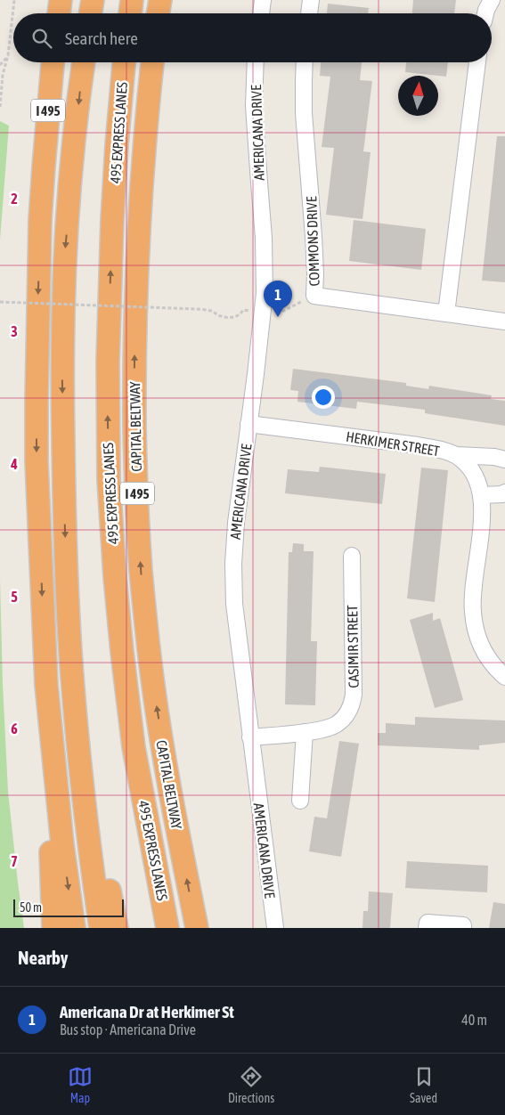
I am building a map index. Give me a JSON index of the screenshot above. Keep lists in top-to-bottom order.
{
  "streets": {
    "highway": ["I 495", "495 EXPRESS LANES", "CAPITAL BELTWAY"],
    "street": [
      "AMERICANA DRIVE",
      "COMMONS DRIVE",
      "HERKIMER STREET",
      "CASIMIR STREET"
    ]
  },
  "crossings": [
    ["AMERICANA DRIVE", "HERKIMER STREET"],
    ["AMERICANA DRIVE", "CASIMIR STREET"]
  ],
  "scale_bar": "50 m",
  "north": "top",
  "page": {
    "search": "Search here",
    "pins": "1",
    "scale": "50 m",
    "heading": "Nearby",
    "list": [
      {
        "mark": "1",
        "name": "Americana Dr at Herkimer St",
        "note": "Bus stop · Americana Drive",
        "value": "40 m"
      }
    ],
    "nav": ["Map", "Directions", "Saved"]
  },
  "grid": {
    "rows": [
      "2",
      "3",
      "4",
      "5",
      "6",
      "7"
    ]
  }
}
